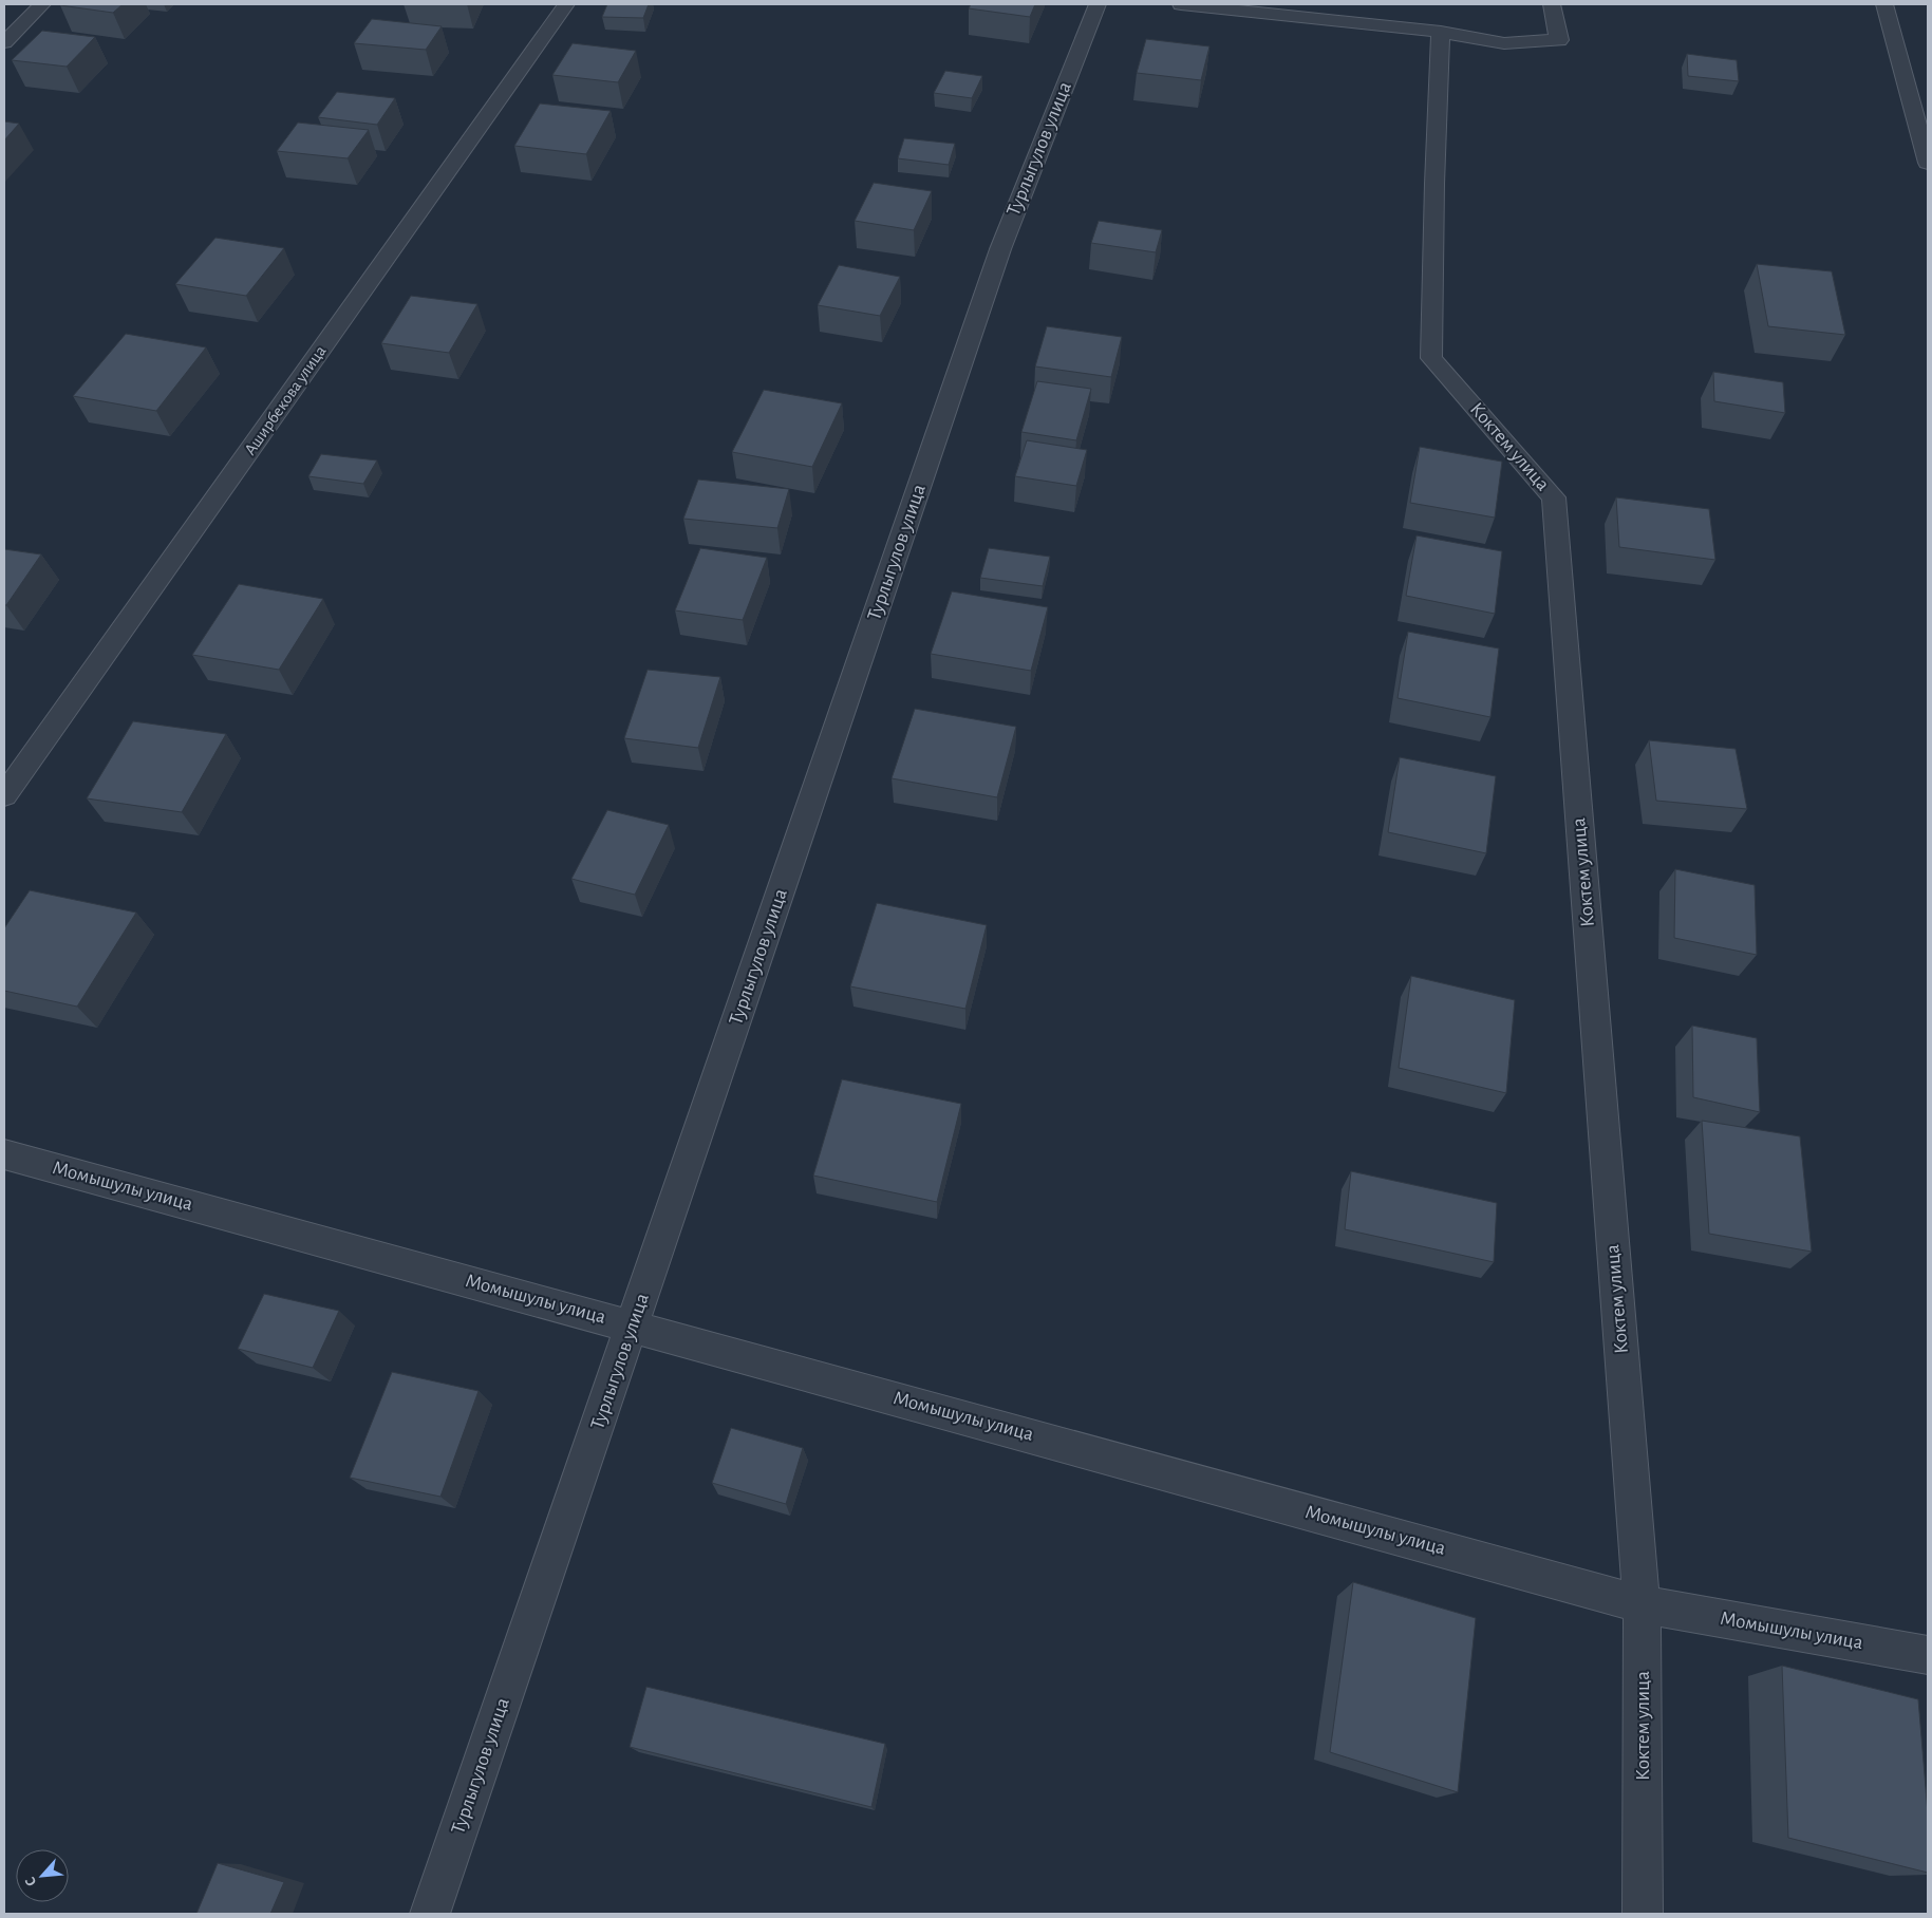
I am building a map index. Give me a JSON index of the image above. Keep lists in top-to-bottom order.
{
  "streets": {
    "street": [
      "Турлыгулов улица",
      "Аширбекова улица",
      "Коктем улица",
      "Момышулы улица"
    ]
  },
  "crossings": [
    ["Турлыгулов улица", "Момышулы улица"],
    ["Коктем улица", "Момышулы улица"]
  ],
  "north": "bottom left"
}
